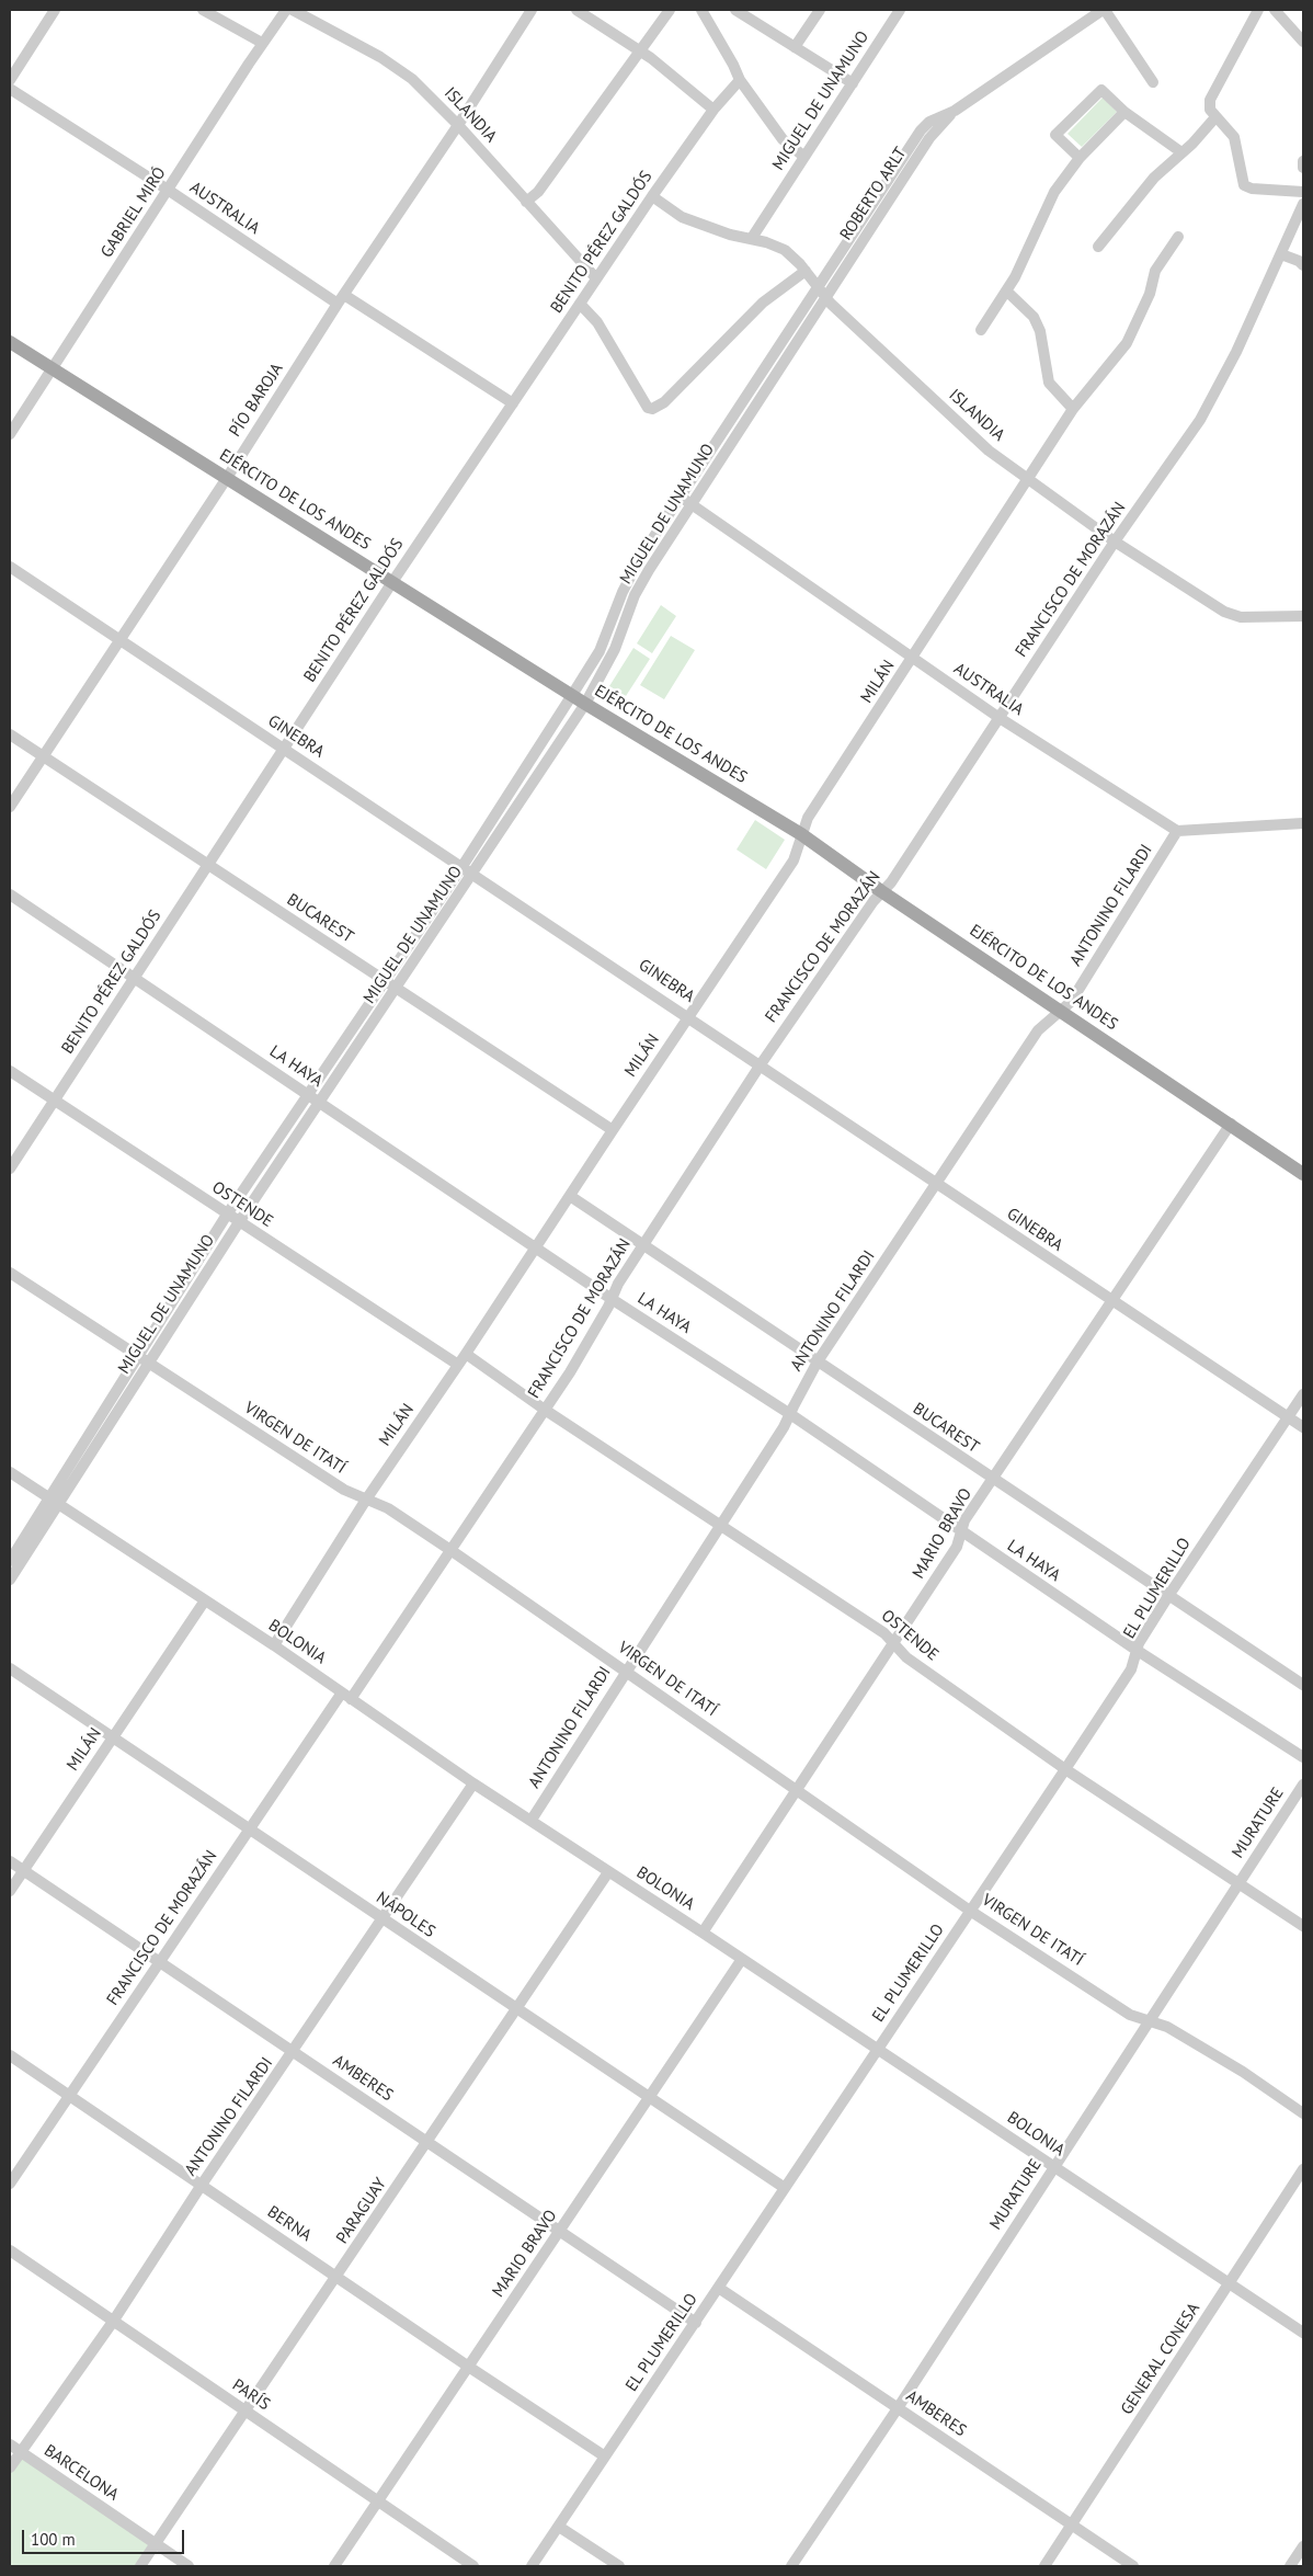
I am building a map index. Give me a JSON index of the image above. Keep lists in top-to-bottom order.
{
  "streets": {
    "main road": ["EJÉRCITO DE LOS ANDES"],
    "street": [
      "MIGUEL DE UNAMUNO",
      "ISLANDIA",
      "ROBERTO ARLT",
      "AUSTRALIA",
      "GABRIEL MIRÓ",
      "BENITO PÉREZ GALDÓS",
      "PÍO BAROJA",
      "FRANCISCO DE MORAZÁN",
      "MILÁN",
      "GINEBRA",
      "ANTONINO FILARDI",
      "BUCAREST",
      "LA HAYA",
      "OSTENDE",
      "VIRGEN DE ITATÍ",
      "MARIO BRAVO",
      "EL PLUMERILLO",
      "BOLONIA",
      "MURATURE",
      "NÁPOLES",
      "AMBERES",
      "PARAGUAY",
      "BERNA",
      "GENERAL CONESA",
      "PARÍS",
      "BARCELONA"
    ]
  },
  "crossings": [
    ["MIGUEL DE UNAMUNO", "ISLANDIA"],
    ["MIGUEL DE UNAMUNO", "ROBERTO ARLT"],
    ["MIGUEL DE UNAMUNO", "AUSTRALIA"],
    ["MIGUEL DE UNAMUNO", "EJÉRCITO DE LOS ANDES"],
    ["MIGUEL DE UNAMUNO", "GINEBRA"],
    ["MIGUEL DE UNAMUNO", "BUCAREST"],
    ["MIGUEL DE UNAMUNO", "LA HAYA"],
    ["MIGUEL DE UNAMUNO", "OSTENDE"],
    ["MIGUEL DE UNAMUNO", "VIRGEN DE ITATÍ"],
    ["MIGUEL DE UNAMUNO", "BOLONIA"],
    ["ISLANDIA", "ROBERTO ARLT"],
    ["ISLANDIA", "BENITO PÉREZ GALDÓS"],
    ["ISLANDIA", "PÍO BAROJA"],
    ["ISLANDIA", "FRANCISCO DE MORAZÁN"],
    ["ISLANDIA", "MILÁN"],
    ["AUSTRALIA", "GABRIEL MIRÓ"],
    ["AUSTRALIA", "BENITO PÉREZ GALDÓS"],
    ["AUSTRALIA", "PÍO BAROJA"],
    ["AUSTRALIA", "FRANCISCO DE MORAZÁN"],
    ["AUSTRALIA", "MILÁN"],
    ["AUSTRALIA", "ANTONINO FILARDI"],
    ["GABRIEL MIRÓ", "EJÉRCITO DE LOS ANDES"],
    ["BENITO PÉREZ GALDÓS", "EJÉRCITO DE LOS ANDES"],
    ["BENITO PÉREZ GALDÓS", "GINEBRA"],
    ["BENITO PÉREZ GALDÓS", "BUCAREST"],
    ["BENITO PÉREZ GALDÓS", "LA HAYA"],
    ["BENITO PÉREZ GALDÓS", "OSTENDE"],
    ["PÍO BAROJA", "EJÉRCITO DE LOS ANDES"],
    ["PÍO BAROJA", "GINEBRA"],
    ["PÍO BAROJA", "BUCAREST"],
    ["EJÉRCITO DE LOS ANDES", "FRANCISCO DE MORAZÁN"],
    ["EJÉRCITO DE LOS ANDES", "MILÁN"],
    ["EJÉRCITO DE LOS ANDES", "ANTONINO FILARDI"],
    ["EJÉRCITO DE LOS ANDES", "MARIO BRAVO"],
    ["FRANCISCO DE MORAZÁN", "GINEBRA"],
    ["FRANCISCO DE MORAZÁN", "BUCAREST"],
    ["FRANCISCO DE MORAZÁN", "LA HAYA"],
    ["FRANCISCO DE MORAZÁN", "OSTENDE"],
    ["FRANCISCO DE MORAZÁN", "VIRGEN DE ITATÍ"],
    ["FRANCISCO DE MORAZÁN", "BOLONIA"],
    ["FRANCISCO DE MORAZÁN", "NÁPOLES"],
    ["FRANCISCO DE MORAZÁN", "AMBERES"],
    ["FRANCISCO DE MORAZÁN", "BERNA"],
    ["MILÁN", "GINEBRA"],
    ["MILÁN", "BUCAREST"],
    ["MILÁN", "LA HAYA"],
    ["MILÁN", "OSTENDE"],
    ["MILÁN", "VIRGEN DE ITATÍ"],
    ["MILÁN", "BOLONIA"],
    ["MILÁN", "NÁPOLES"],
    ["MILÁN", "AMBERES"],
    ["GINEBRA", "ANTONINO FILARDI"],
    ["GINEBRA", "MARIO BRAVO"],
    ["GINEBRA", "EL PLUMERILLO"],
    ["ANTONINO FILARDI", "BUCAREST"],
    ["ANTONINO FILARDI", "LA HAYA"],
    ["ANTONINO FILARDI", "OSTENDE"],
    ["ANTONINO FILARDI", "VIRGEN DE ITATÍ"],
    ["ANTONINO FILARDI", "BOLONIA"],
    ["ANTONINO FILARDI", "NÁPOLES"],
    ["ANTONINO FILARDI", "AMBERES"],
    ["ANTONINO FILARDI", "BERNA"],
    ["ANTONINO FILARDI", "PARÍS"],
    ["ANTONINO FILARDI", "BARCELONA"],
    ["BUCAREST", "MARIO BRAVO"],
    ["BUCAREST", "EL PLUMERILLO"],
    ["LA HAYA", "MARIO BRAVO"],
    ["LA HAYA", "EL PLUMERILLO"],
    ["OSTENDE", "MARIO BRAVO"],
    ["OSTENDE", "EL PLUMERILLO"],
    ["OSTENDE", "MURATURE"],
    ["VIRGEN DE ITATÍ", "MARIO BRAVO"],
    ["VIRGEN DE ITATÍ", "EL PLUMERILLO"],
    ["VIRGEN DE ITATÍ", "MURATURE"],
    ["MARIO BRAVO", "BOLONIA"],
    ["MARIO BRAVO", "NÁPOLES"],
    ["MARIO BRAVO", "AMBERES"],
    ["MARIO BRAVO", "BERNA"],
    ["MARIO BRAVO", "PARÍS"],
    ["EL PLUMERILLO", "BOLONIA"],
    ["EL PLUMERILLO", "NÁPOLES"],
    ["EL PLUMERILLO", "AMBERES"],
    ["EL PLUMERILLO", "BERNA"],
    ["BOLONIA", "MURATURE"],
    ["BOLONIA", "PARAGUAY"],
    ["BOLONIA", "GENERAL CONESA"],
    ["MURATURE", "AMBERES"],
    ["NÁPOLES", "PARAGUAY"],
    ["AMBERES", "PARAGUAY"],
    ["AMBERES", "GENERAL CONESA"],
    ["PARAGUAY", "BERNA"],
    ["PARAGUAY", "PARÍS"],
    ["PARAGUAY", "BARCELONA"]
  ],
  "scale_bar": "100 m"
}
